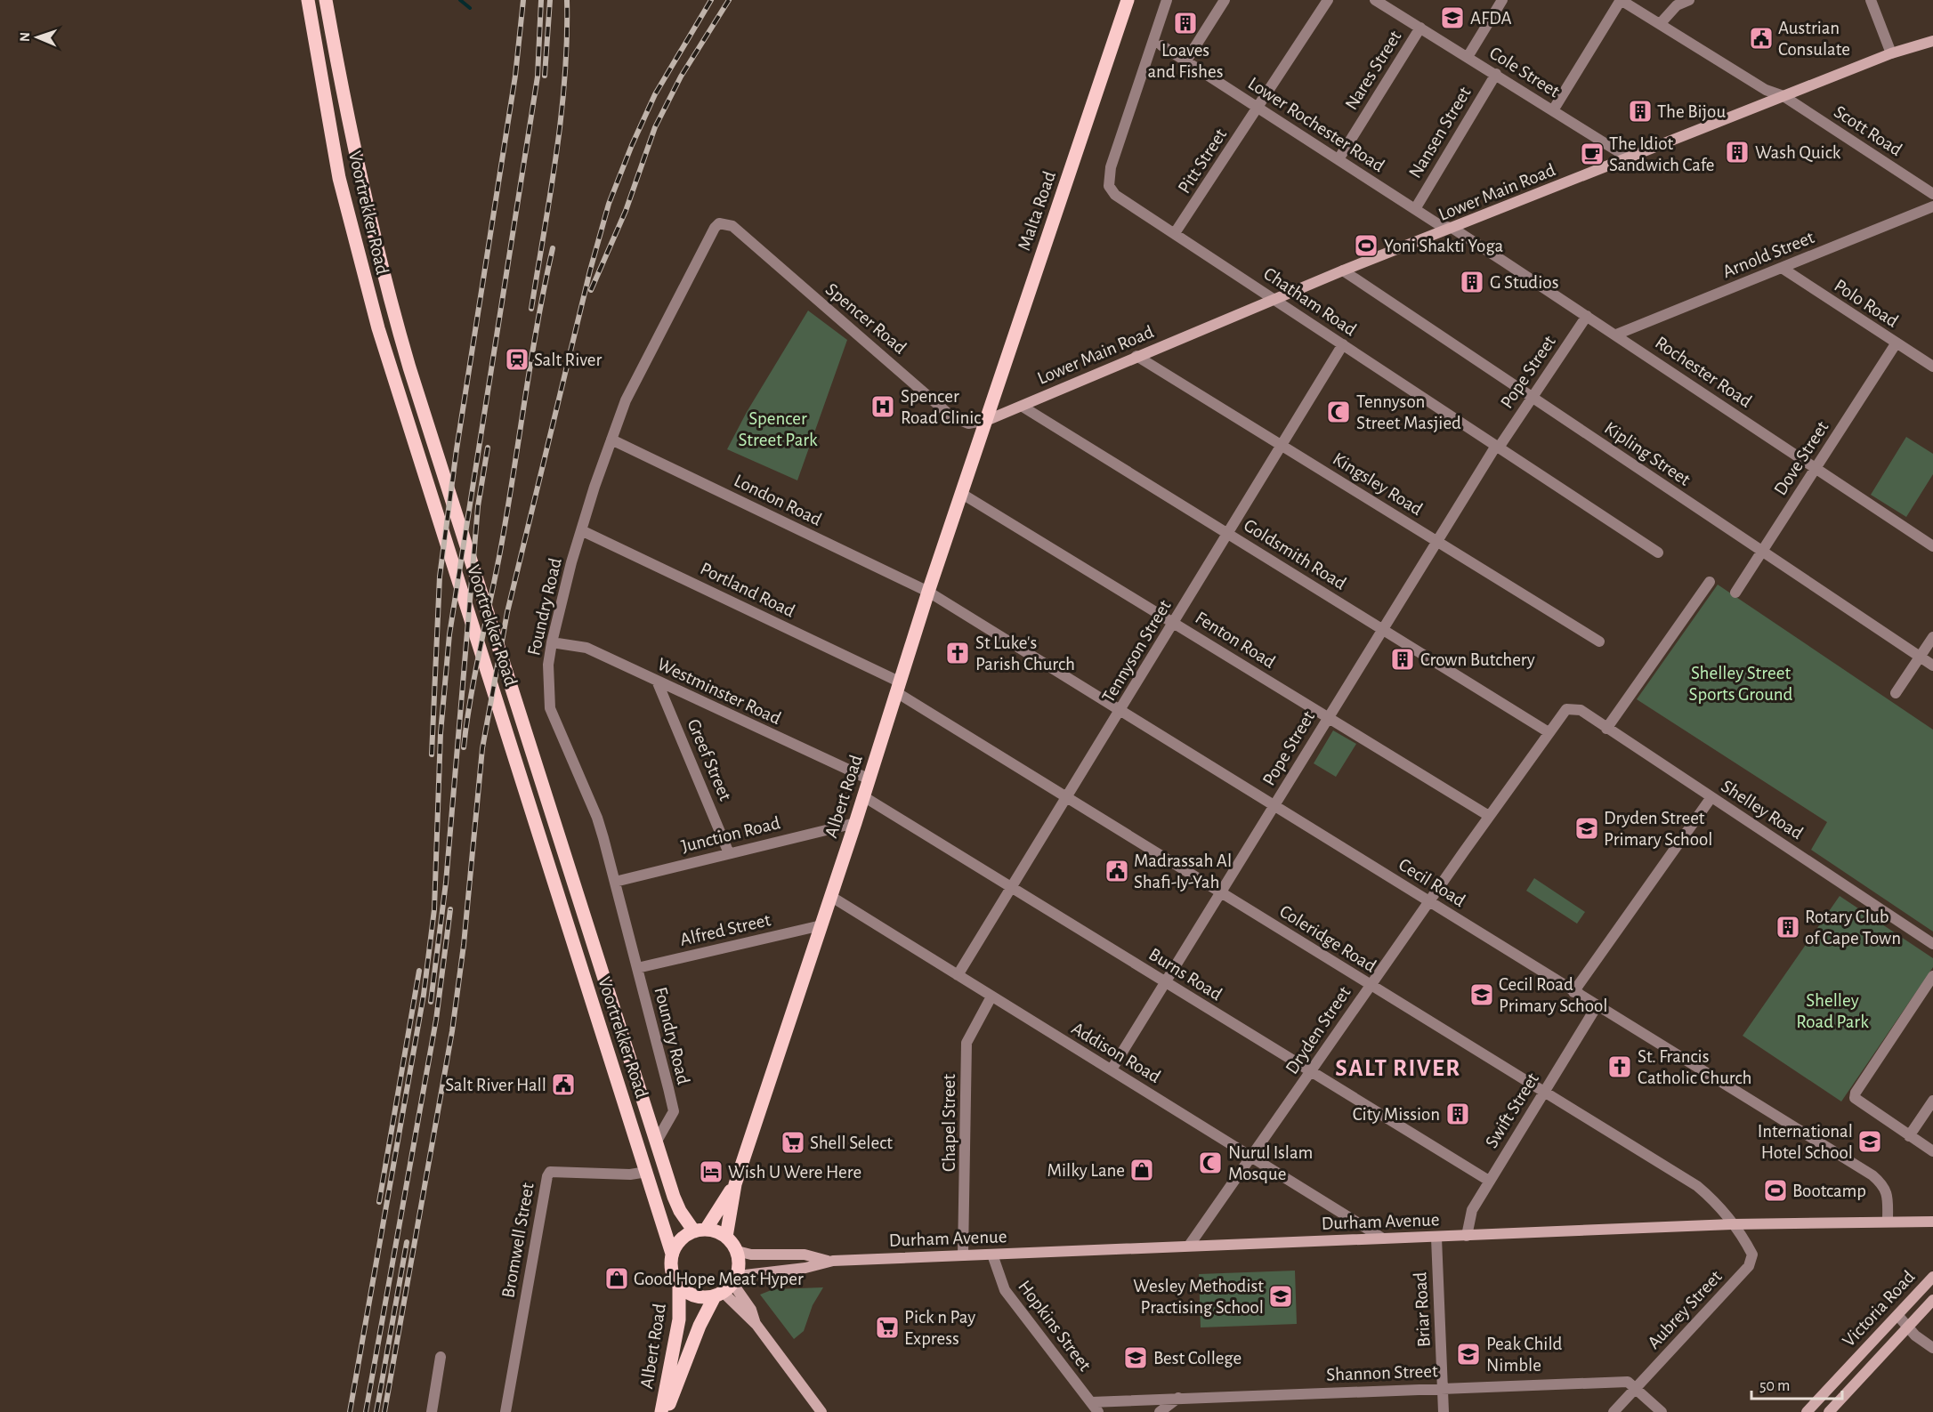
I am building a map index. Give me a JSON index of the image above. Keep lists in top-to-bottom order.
{
  "streets": {
    "main road": ["Malta Road", "Voortrekker Road", "Albert Road"],
    "street": [
      "Nares Street",
      "Cole Street",
      "Lower Rochester Road",
      "Scott Road",
      "Nansen Street",
      "Pitt Street",
      "Lower Main Road",
      "Arnold Street",
      "Chatham Road",
      "Polo Road",
      "Spencer Road",
      "Pope Street",
      "Rochester Road",
      "Kipling Street",
      "Dove Street",
      "Kingsley Road",
      "London Road",
      "Goldsmith Road",
      "Portland Road",
      "Foundry Road",
      "Fenton Road",
      "Tennyson Street",
      "Westminster Road",
      "Greef Street",
      "Shelley Road",
      "Junction Road",
      "Cecil Road",
      "Alfred Street",
      "Coleridge Road",
      "Burns Road",
      "Dryden Street",
      "Addison Road",
      "Swift Street",
      "Chapel Street",
      "Durham Avenue",
      "Bromwell Street",
      "Victoria Road",
      "Briar Road",
      "Aubrey Street",
      "Hopkins Street",
      "Shannon Street"
    ]
  },
  "crossings": [
    ["Nares Street", "Cole Street"],
    ["Nares Street", "Lower Rochester Road"],
    ["Cole Street", "Nansen Street"],
    ["Cole Street", "Lower Main Road"],
    ["Lower Rochester Road", "Nansen Street"],
    ["Lower Rochester Road", "Pitt Street"],
    ["Lower Rochester Road", "Lower Main Road"],
    ["Lower Rochester Road", "Rochester Road"],
    ["Scott Road", "Lower Main Road"],
    ["Pitt Street", "Chatham Road"],
    ["Lower Main Road", "Malta Road"],
    ["Lower Main Road", "Chatham Road"],
    ["Lower Main Road", "Spencer Road"],
    ["Lower Main Road", "Rochester Road"],
    ["Lower Main Road", "Kipling Street"],
    ["Lower Main Road", "Kingsley Road"],
    ["Lower Main Road", "Goldsmith Road"],
    ["Lower Main Road", "Albert Road"],
    ["Malta Road", "Spencer Road"],
    ["Malta Road", "Albert Road"],
    ["Voortrekker Road", "Foundry Road"],
    ["Voortrekker Road", "Albert Road"],
    ["Voortrekker Road", "Durham Avenue"],
    ["Voortrekker Road", "Bromwell Street"],
    ["Arnold Street", "Polo Road"],
    ["Arnold Street", "Rochester Road"],
    ["Chatham Road", "Pope Street"],
    ["Chatham Road", "Tennyson Street"],
    ["Polo Road", "Dove Street"],
    ["Spencer Road", "Foundry Road"],
    ["Spencer Road", "Albert Road"],
    ["Pope Street", "Rochester Road"],
    ["Pope Street", "Kipling Street"],
    ["Pope Street", "Kingsley Road"],
    ["Pope Street", "Goldsmith Road"],
    ["Pope Street", "Fenton Road"],
    ["Pope Street", "Cecil Road"],
    ["Pope Street", "Coleridge Road"],
    ["Pope Street", "Burns Road"],
    ["Pope Street", "Addison Road"],
    ["Rochester Road", "Dove Street"],
    ["Kipling Street", "Dove Street"],
    ["Kingsley Road", "Tennyson Street"],
    ["London Road", "Foundry Road"],
    ["London Road", "Albert Road"],
    ["London Road", "Cecil Road"],
    ["Goldsmith Road", "Tennyson Street"],
    ["Goldsmith Road", "Dryden Street"],
    ["Portland Road", "Foundry Road"],
    ["Portland Road", "Albert Road"],
    ["Portland Road", "Coleridge Road"],
    ["Foundry Road", "Westminster Road"],
    ["Foundry Road", "Junction Road"],
    ["Foundry Road", "Alfred Street"],
    ["Fenton Road", "Tennyson Street"],
    ["Fenton Road", "Albert Road"],
    ["Fenton Road", "Dryden Street"],
    ["Tennyson Street", "Cecil Road"],
    ["Tennyson Street", "Coleridge Road"],
    ["Tennyson Street", "Burns Road"],
    ["Tennyson Street", "Addison Road"],
    ["Westminster Road", "Greef Street"],
    ["Westminster Road", "Albert Road"],
    ["Greef Street", "Junction Road"],
    ["Albert Road", "Junction Road"],
    ["Albert Road", "Cecil Road"],
    ["Albert Road", "Alfred Street"],
    ["Albert Road", "Coleridge Road"],
    ["Albert Road", "Burns Road"],
    ["Albert Road", "Addison Road"],
    ["Albert Road", "Durham Avenue"],
    ["Shelley Road", "Dryden Street"],
    ["Cecil Road", "Dryden Street"],
    ["Cecil Road", "Swift Street"],
    ["Cecil Road", "Durham Avenue"],
    ["Coleridge Road", "Dryden Street"],
    ["Coleridge Road", "Swift Street"],
    ["Coleridge Road", "Durham Avenue"],
    ["Coleridge Road", "Aubrey Street"],
    ["Burns Road", "Dryden Street"],
    ["Burns Road", "Swift Street"],
    ["Dryden Street", "Addison Road"],
    ["Dryden Street", "Durham Avenue"],
    ["Addison Road", "Chapel Street"],
    ["Addison Road", "Durham Avenue"],
    ["Swift Street", "Durham Avenue"],
    ["Chapel Street", "Durham Avenue"],
    ["Durham Avenue", "Briar Road"],
    ["Durham Avenue", "Aubrey Street"],
    ["Durham Avenue", "Hopkins Street"],
    ["Briar Road", "Shannon Street"],
    ["Aubrey Street", "Shannon Street"],
    ["Hopkins Street", "Shannon Street"]
  ],
  "districts": ["SALT RIVER"],
  "parks": ["Spencer Street Park", "Shelley Street Sports Ground", "Shelley Road Park"],
  "places": {
    "school or university": [
      "AFDA",
      "Dryden Street Primary School",
      "Cecil Road Primary School",
      "International Hotel School",
      "Wesley Methodist Practising School",
      "Peak Child Nimble",
      "Best College"
    ],
    "building": [
      "Loaves and Fishes",
      "The Bijou",
      "Wash Quick",
      "G Studios",
      "Crown Butchery",
      "Rotary Club of Cape Town",
      "City Mission"
    ],
    "public building": ["Austrian Consulate", "Madrassah Al Shafi-Iy-Yah", "Salt River Hall"],
    "cafe": ["The Idiot Sandwich Cafe"],
    "sports": ["Yoni Shakti Yoga", "Bootcamp"],
    "station": ["Salt River"],
    "hospital": ["Spencer Road Clinic"],
    "mosque": ["Tennyson Street Masjied", "Nurul Islam Mosque"],
    "church": ["St Luke's Parish Church", "St. Francis Catholic Church"],
    "supermarket": ["Shell Select", "Pick n Pay Express"],
    "shop": ["Milky Lane", "Good Hope Meat Hyper"],
    "hotel": ["Wish U Were Here"]
  },
  "scale_bar": "50 m",
  "north": "left"
}
